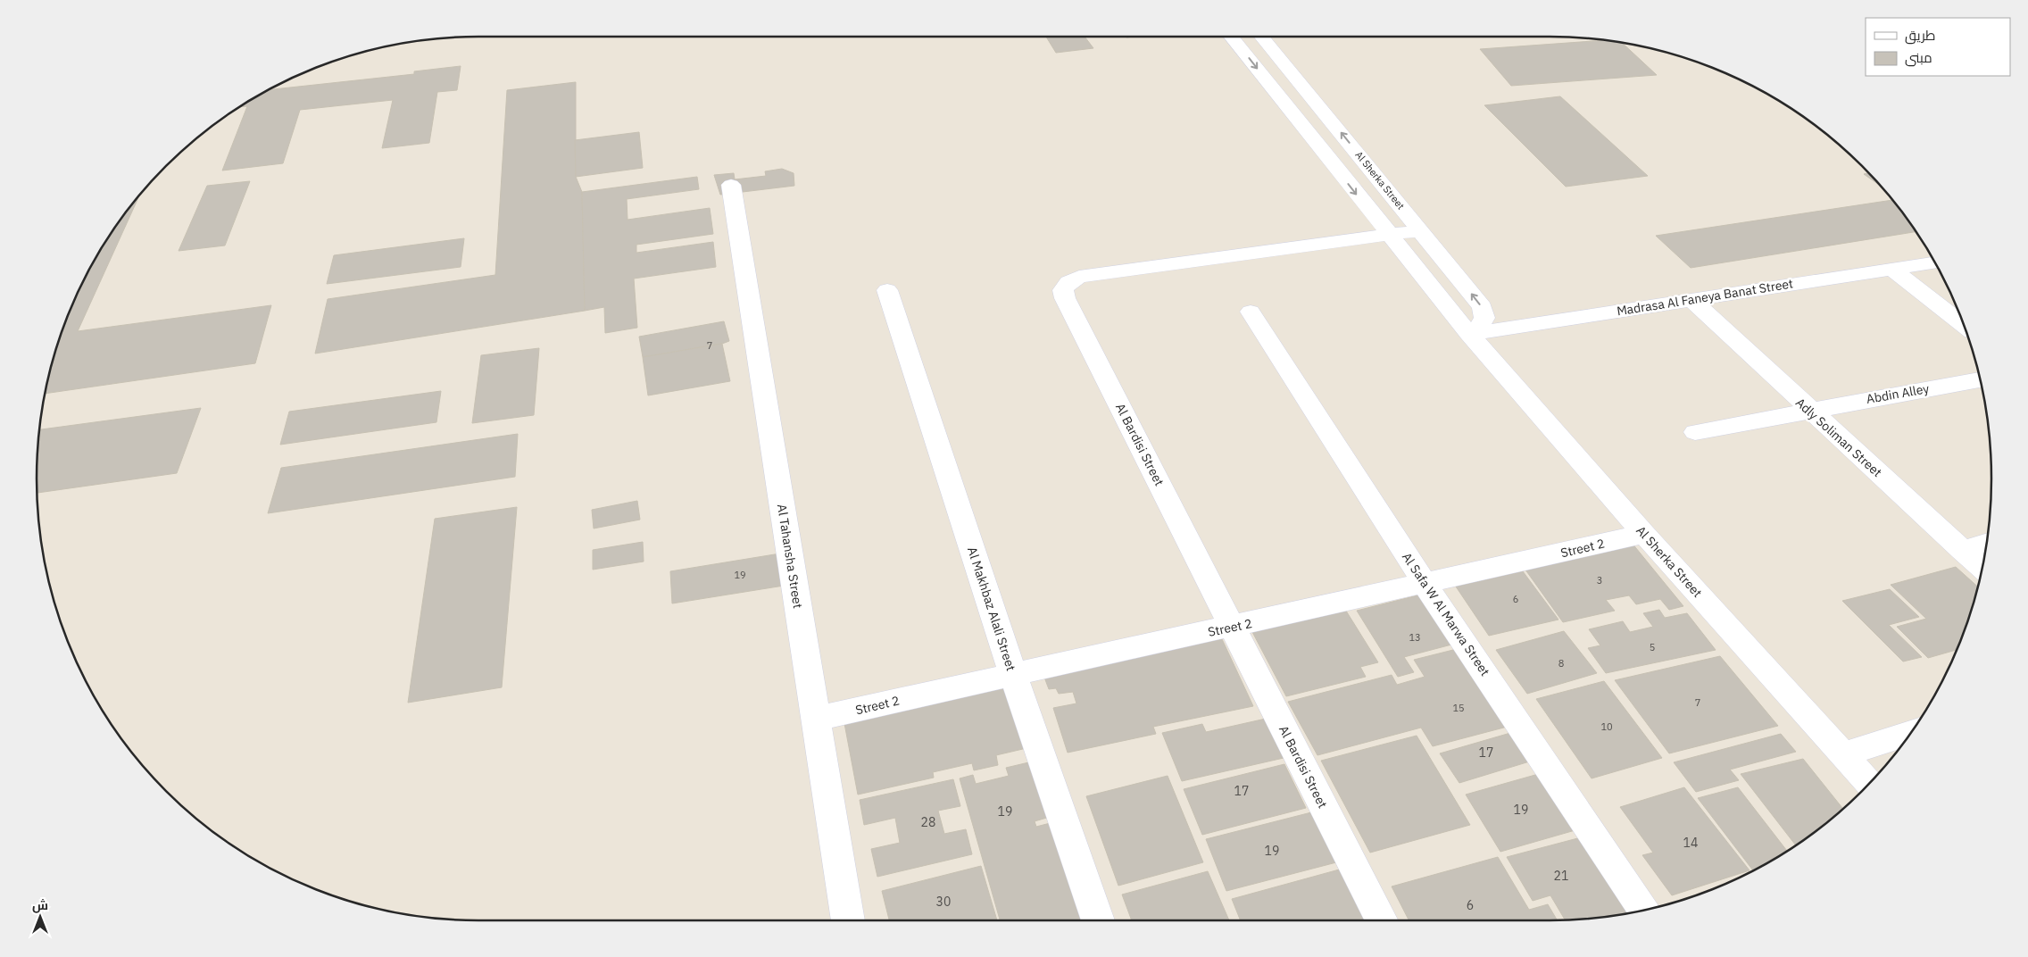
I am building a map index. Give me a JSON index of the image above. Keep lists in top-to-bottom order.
{
  "streets": {
    "street": [
      "Al Sherka Street",
      "Madrasa Al Faneya Banat Street",
      "Abdin Alley",
      "Adly Soliman Street",
      "Al Bardisi Street",
      "Street 2",
      "Al Tahansha Street",
      "Al Makhbaz Alali Street",
      "Al Safa W Al Marwa Street"
    ]
  },
  "crossings": [
    ["Al Sherka Street", "Madrasa Al Faneya Banat Street"],
    ["Al Sherka Street", "Al Bardisi Street"],
    ["Al Sherka Street", "Street 2"],
    ["Madrasa Al Faneya Banat Street", "Adly Soliman Street"],
    ["Abdin Alley", "Adly Soliman Street"],
    ["Al Bardisi Street", "Street 2"],
    ["Street 2", "Al Tahansha Street"],
    ["Street 2", "Al Makhbaz Alali Street"],
    ["Street 2", "Al Safa W Al Marwa Street"]
  ],
  "house_numbers": [
    "7",
    "19",
    "3",
    "6",
    "13",
    "5",
    "8",
    "7",
    "15",
    "10",
    "17",
    "17",
    "19",
    "19",
    "28",
    "14",
    "19",
    "21",
    "30",
    "6"
  ],
  "legend": ["طريق", "مبنى"],
  "north": "top"
}
